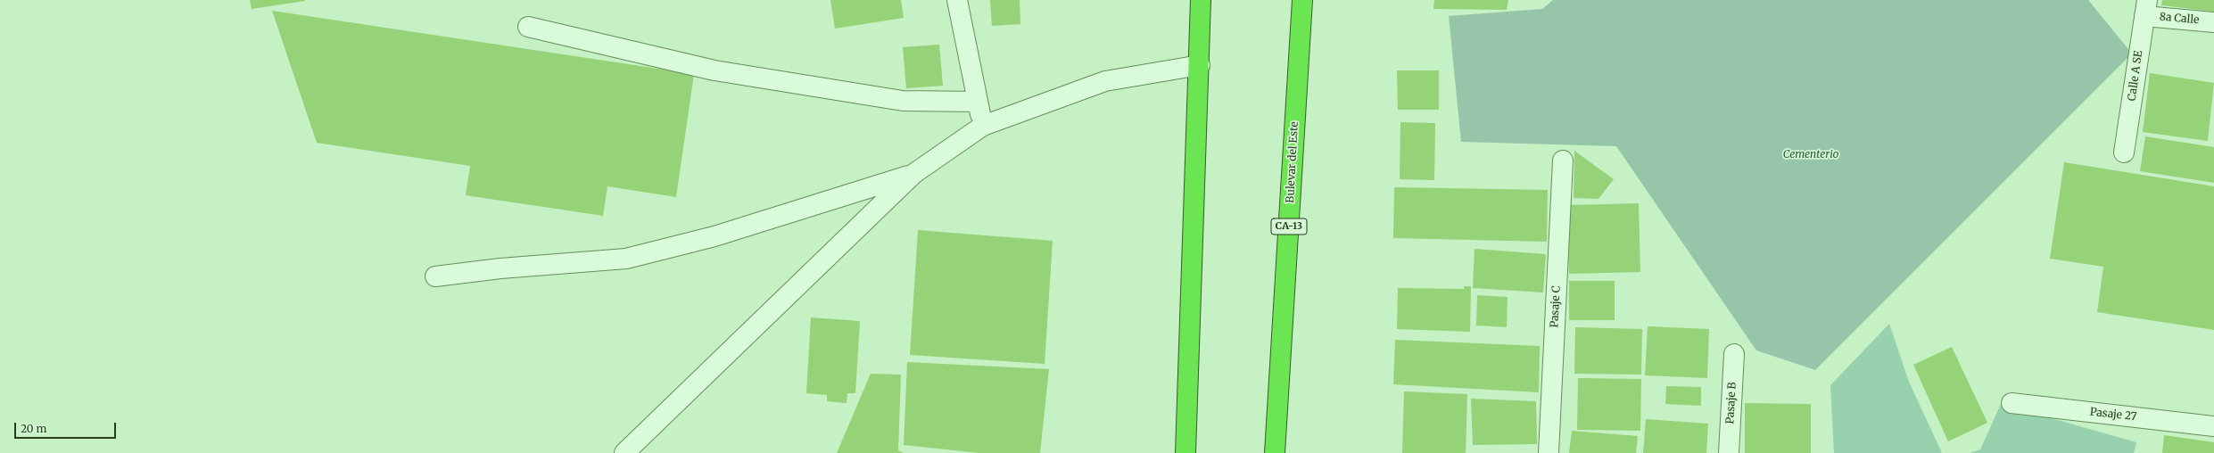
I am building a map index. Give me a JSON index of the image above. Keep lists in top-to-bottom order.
{
  "streets": {
    "highway": ["Bulevar del Este", "CA-13"],
    "street": [
      "8a Calle",
      "Calle A SE",
      "Pasaje C",
      "Pasaje B",
      "Pasaje 27"
    ]
  },
  "crossings": [
    ["8a Calle", "Calle A SE"]
  ],
  "parks": ["Cementerio"],
  "scale_bar": "20 m"
}
